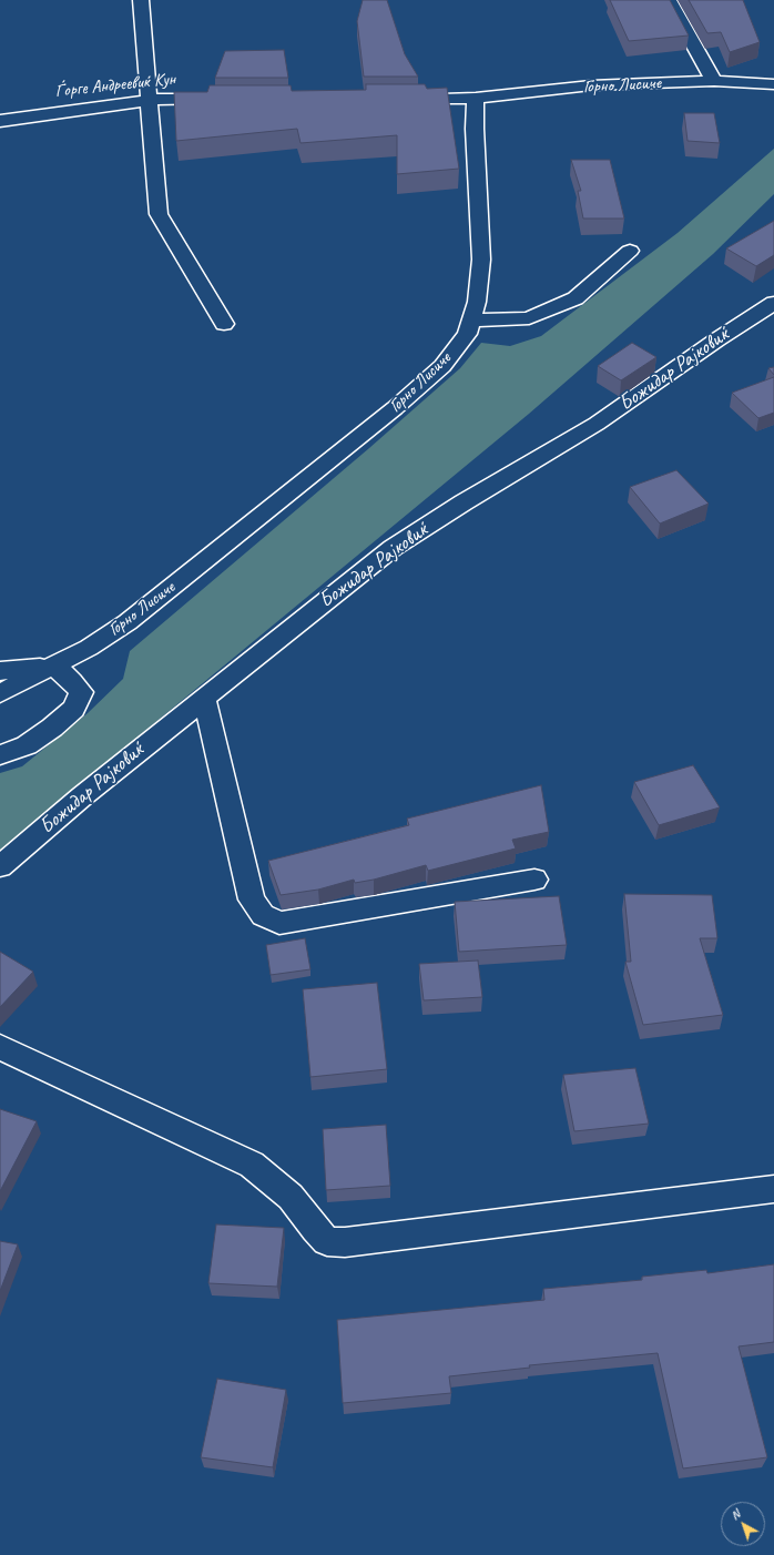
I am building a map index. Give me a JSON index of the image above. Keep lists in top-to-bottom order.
{
  "streets": {
    "street": ["Ѓорге Андреевиќ Кун", "Горно Лисиче", "Божидар Рајковиќ"]
  },
  "north": "top left"
}
